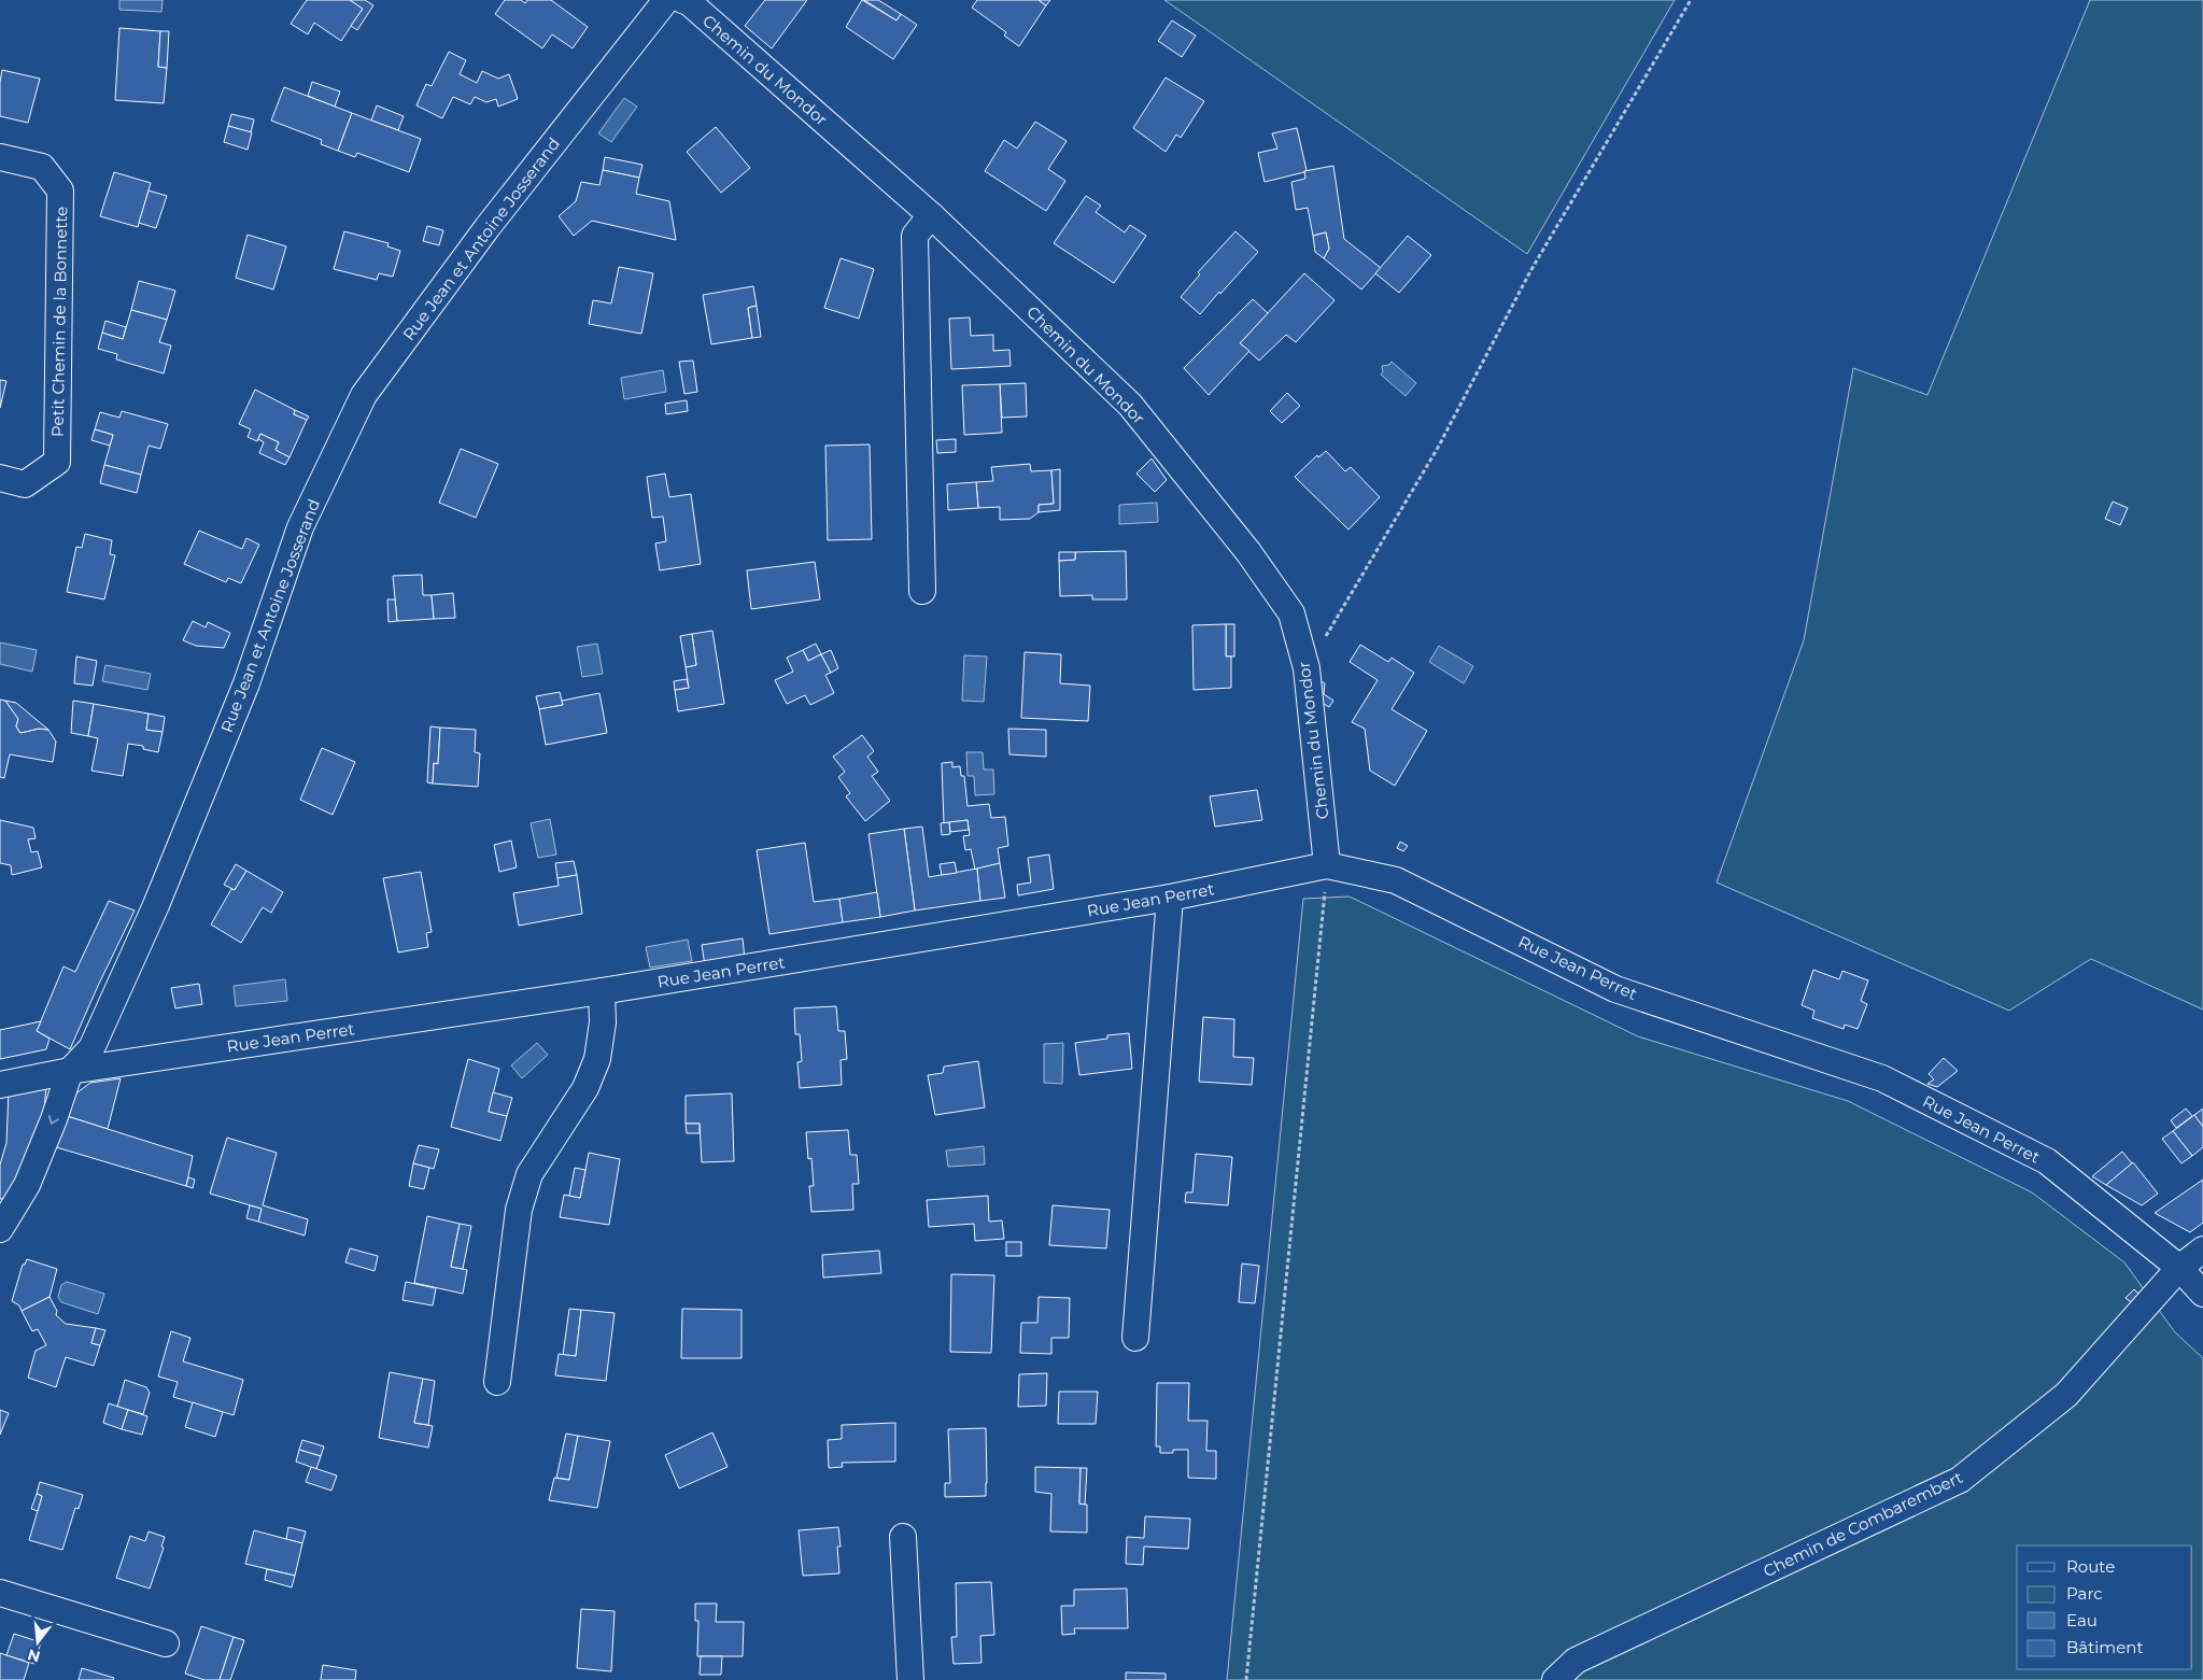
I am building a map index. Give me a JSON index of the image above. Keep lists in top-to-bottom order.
{
  "streets": {
    "street": [
      "Chemin du Mondor",
      "Rue Jean et Antoine Josserand",
      "Petit Chemin de la Bonnette",
      "Rue Jean Perret",
      "Chemin de Combarembert"
    ]
  },
  "crossings": [
    ["Chemin du Mondor", "Rue Jean Perret"],
    ["Rue Jean et Antoine Josserand", "Rue Jean Perret"],
    ["Rue Jean Perret", "Chemin de Combarembert"]
  ],
  "legend": [
    "Route",
    "Parc",
    "Eau",
    "Bâtiment"
  ],
  "north": "bottom"
}
